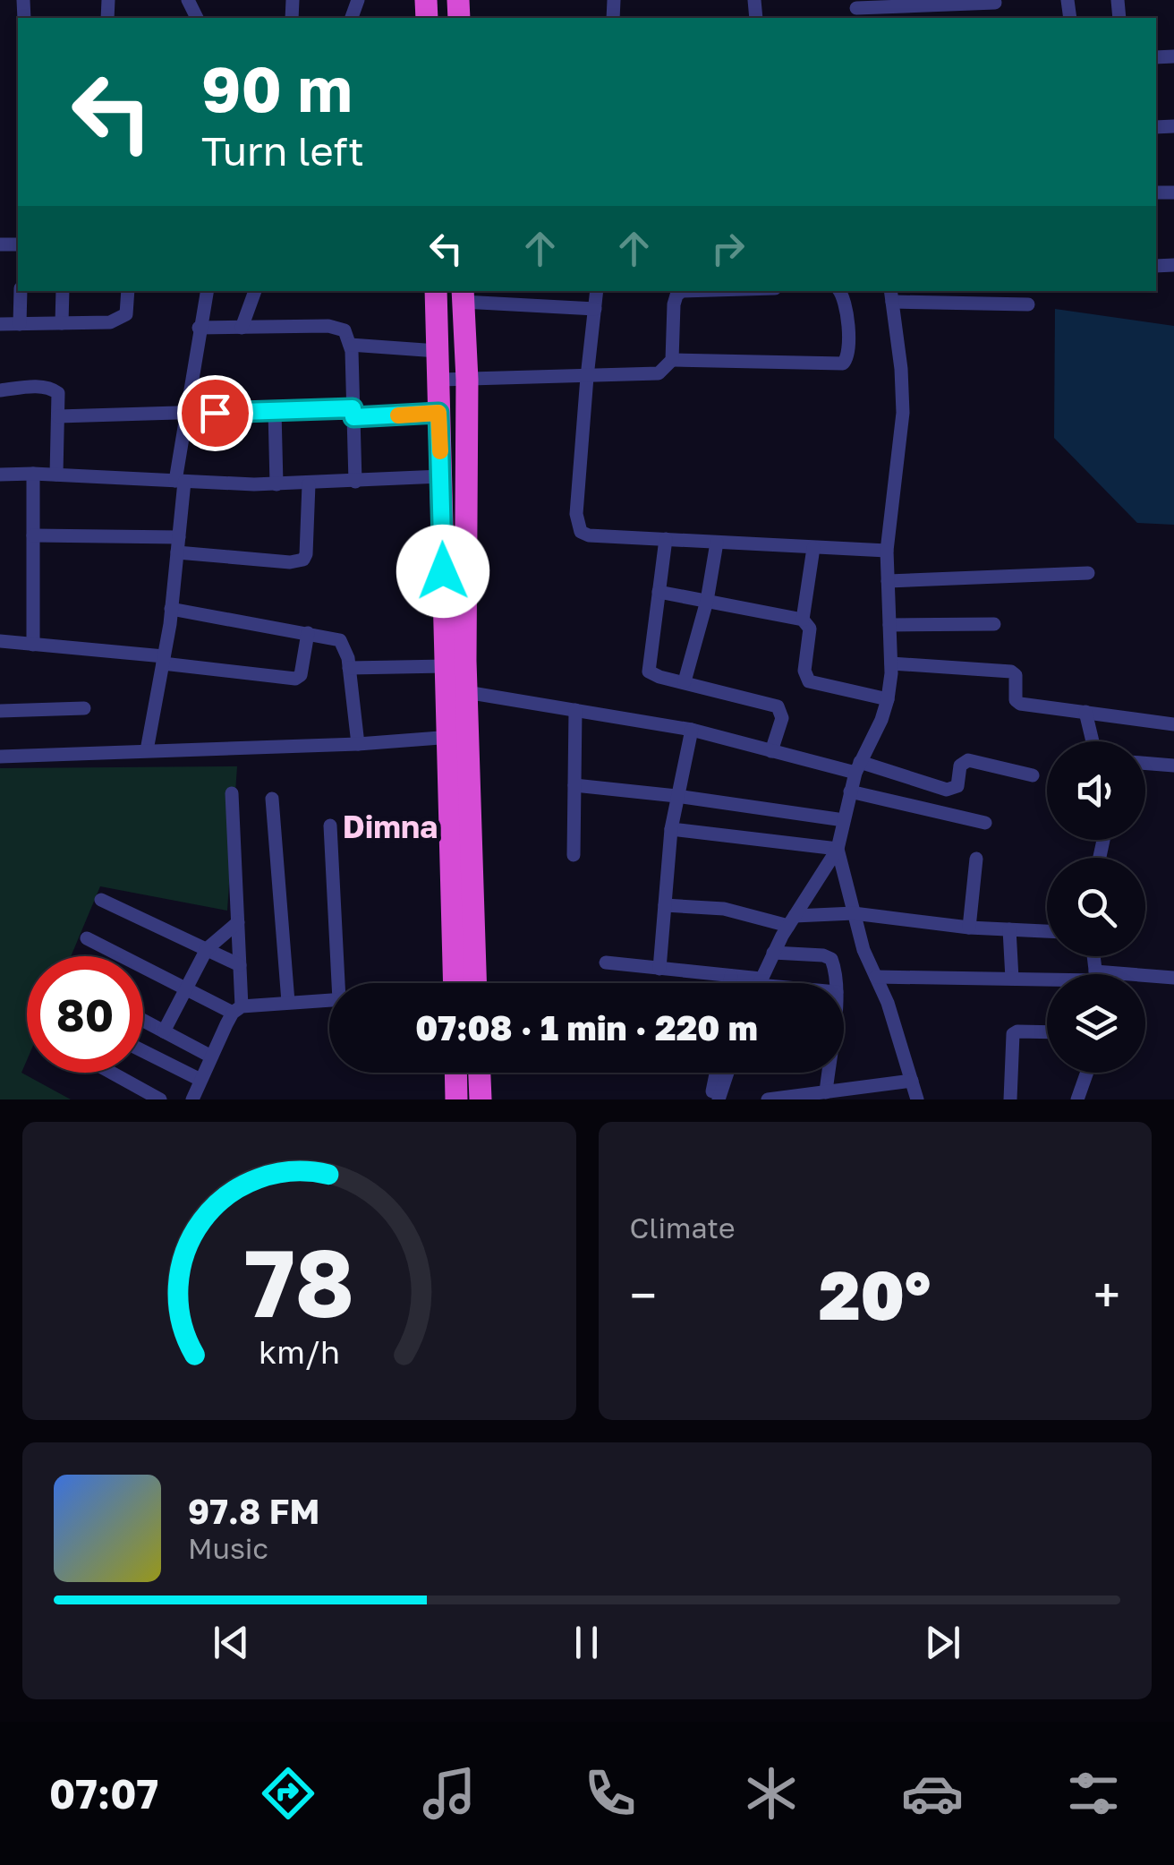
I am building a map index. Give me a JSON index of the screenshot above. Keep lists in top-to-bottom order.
{
  "districts": ["Dimna"],
  "page": {
    "turn": ["90 m", "Turn left"],
    "limit": "80",
    "trip": "07:08 · 1 min · 220 m",
    "tile": "Climate",
    "heat": ["−", "20°", "+"],
    "song": ["97.8 FM", "Music"],
    "tabs": "07:07",
    "gauge": ["78", "km/h"]
  }
}
